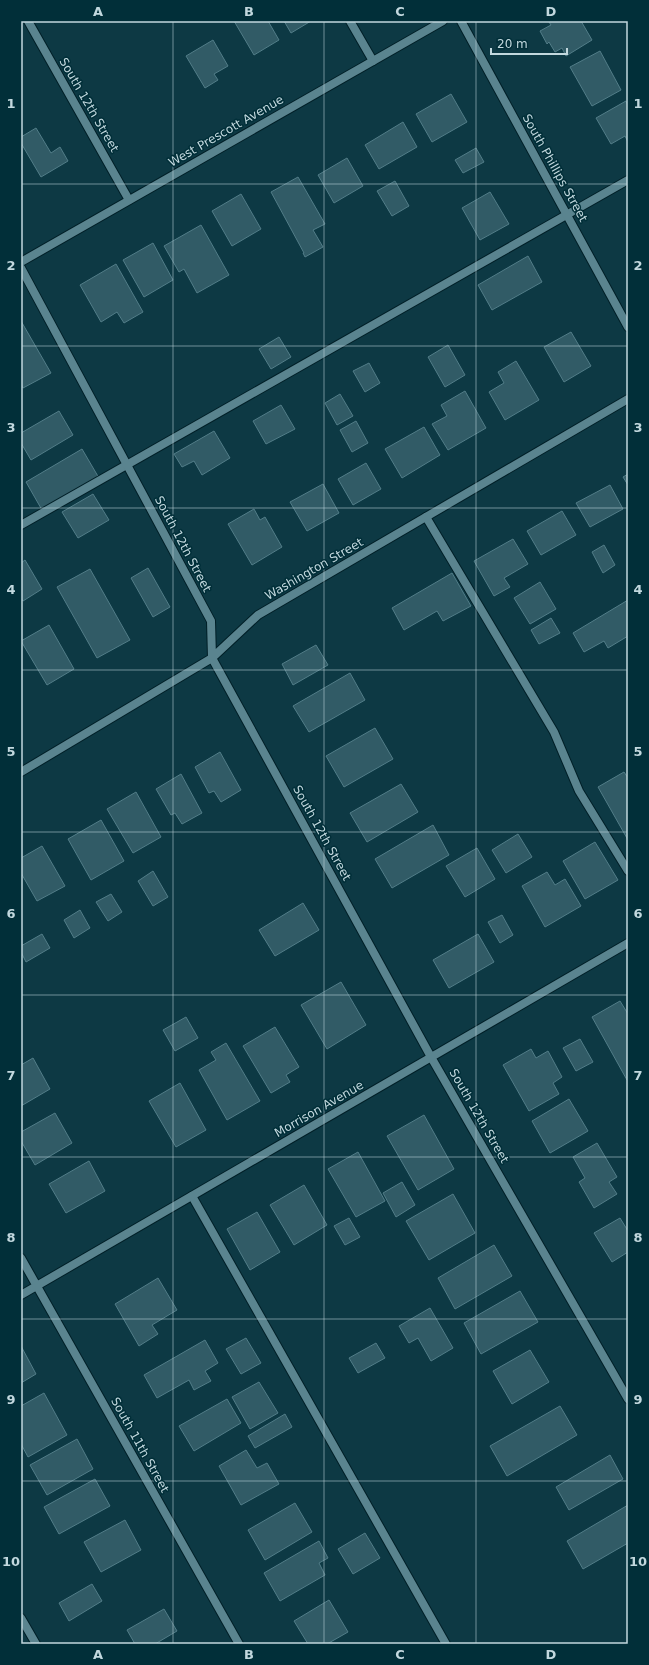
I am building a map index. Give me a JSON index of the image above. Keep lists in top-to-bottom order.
{
  "streets": {
    "street": [
      "South 12th Street",
      "West Prescott Avenue",
      "South Phillips Street",
      "Washington Street",
      "Morrison Avenue",
      "South 11th Street"
    ]
  },
  "crossings": [
    ["South 12th Street", "West Prescott Avenue"],
    ["South 12th Street", "Washington Street"],
    ["South 12th Street", "Morrison Avenue"],
    ["Morrison Avenue", "South 11th Street"]
  ],
  "scale_bar": "20 m",
  "grid": {
    "columns": [
      "A",
      "B",
      "C",
      "D"
    ],
    "rows": [
      "1",
      "2",
      "3",
      "4",
      "5",
      "6",
      "7",
      "8",
      "9",
      "10"
    ]
  }
}
